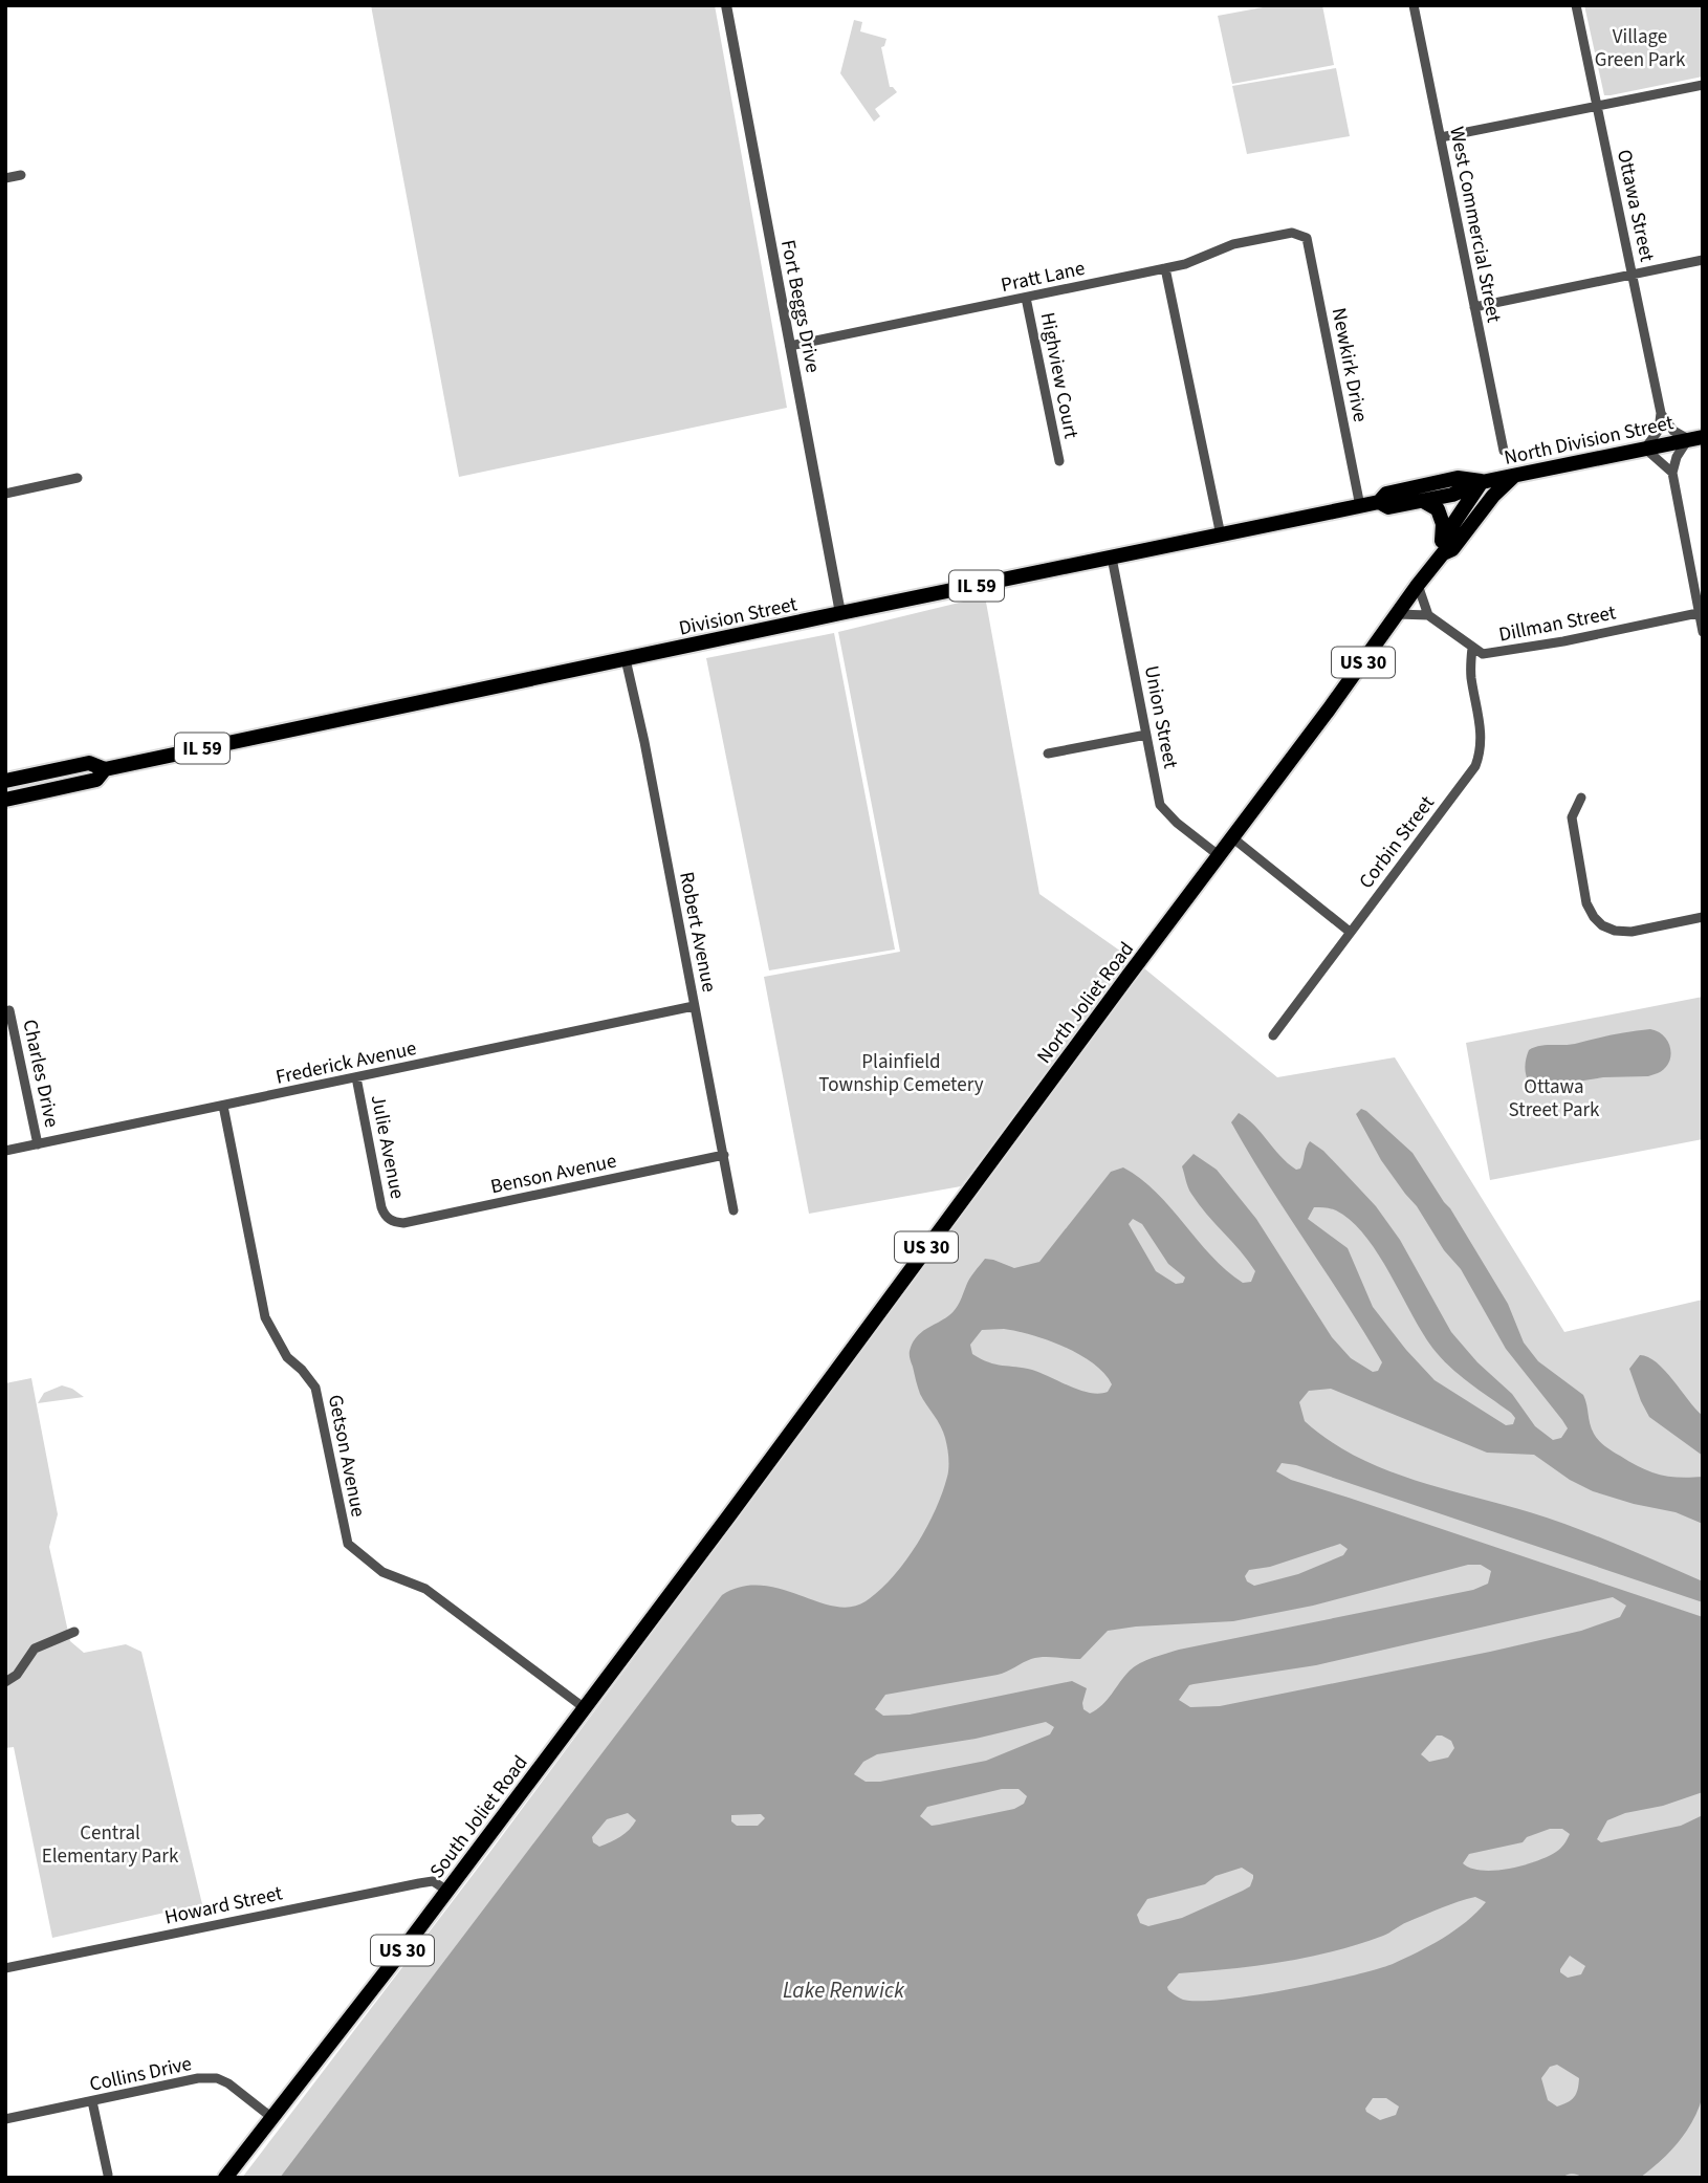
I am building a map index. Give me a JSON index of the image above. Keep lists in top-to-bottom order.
{
  "streets": {
    "main road": [
      "North Division Street",
      "IL 59",
      "Division Street",
      "US 30",
      "North Joliet Road",
      "South Joliet Road"
    ],
    "street": [
      "Ottawa Street",
      "West Commercial Street",
      "Pratt Lane",
      "Fort Beggs Drive",
      "Newkirk Drive",
      "Highview Court",
      "Dillman Street",
      "Union Street",
      "Corbin Street",
      "Robert Avenue",
      "Frederick Avenue",
      "Charles Drive",
      "Julie Avenue",
      "Benson Avenue",
      "Getson Avenue",
      "Howard Street",
      "Collins Drive"
    ]
  },
  "crossings": [
    ["Pratt Lane", "Fort Beggs Drive"],
    ["Pratt Lane", "Newkirk Drive"],
    ["Pratt Lane", "Highview Court"],
    ["Fort Beggs Drive", "Division Street"],
    ["Newkirk Drive", "Division Street"],
    ["North Division Street", "Division Street"],
    ["North Division Street", "North Joliet Road"],
    ["Division Street", "Union Street"],
    ["Division Street", "Robert Avenue"],
    ["Division Street", "North Joliet Road"],
    ["Dillman Street", "Corbin Street"],
    ["Union Street", "North Joliet Road"],
    ["Robert Avenue", "Frederick Avenue"],
    ["Robert Avenue", "Benson Avenue"],
    ["North Joliet Road", "South Joliet Road"],
    ["Frederick Avenue", "Charles Drive"],
    ["Frederick Avenue", "Julie Avenue"],
    ["Frederick Avenue", "Getson Avenue"],
    ["Julie Avenue", "Benson Avenue"],
    ["Getson Avenue", "South Joliet Road"],
    ["South Joliet Road", "Howard Street"],
    ["South Joliet Road", "Collins Drive"]
  ],
  "water": ["Lake Renwick"],
  "parks": [
    "Village Green Park",
    "Plainfield Township Cemetery",
    "Ottawa Street Park",
    "Central Elementary Park"
  ]
}
